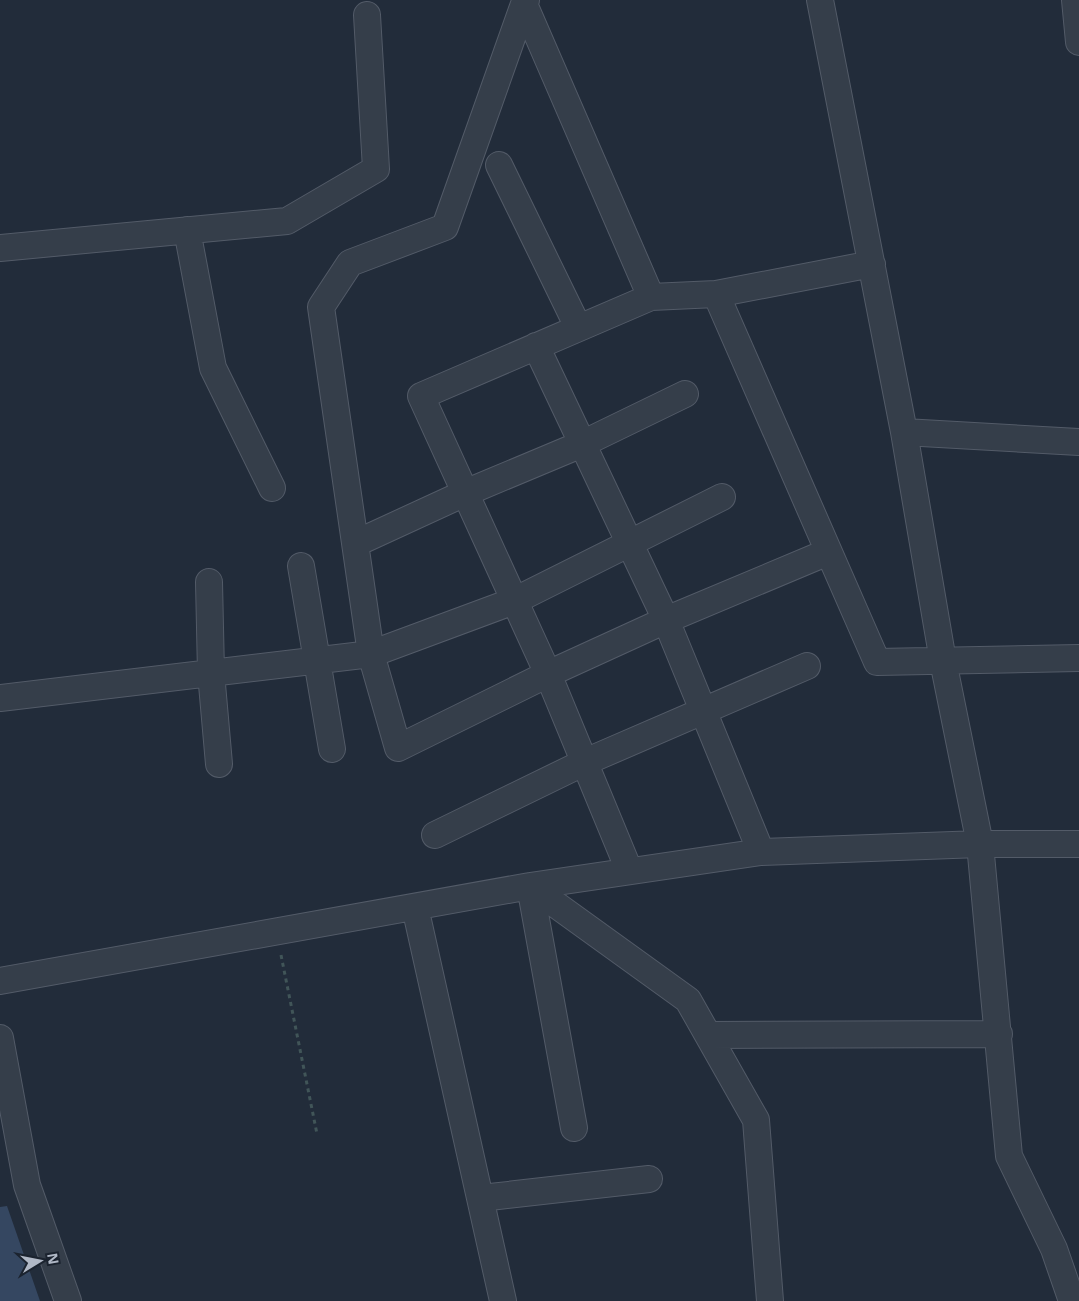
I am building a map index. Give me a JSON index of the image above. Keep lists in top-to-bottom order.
{
  "north": "right"
}
